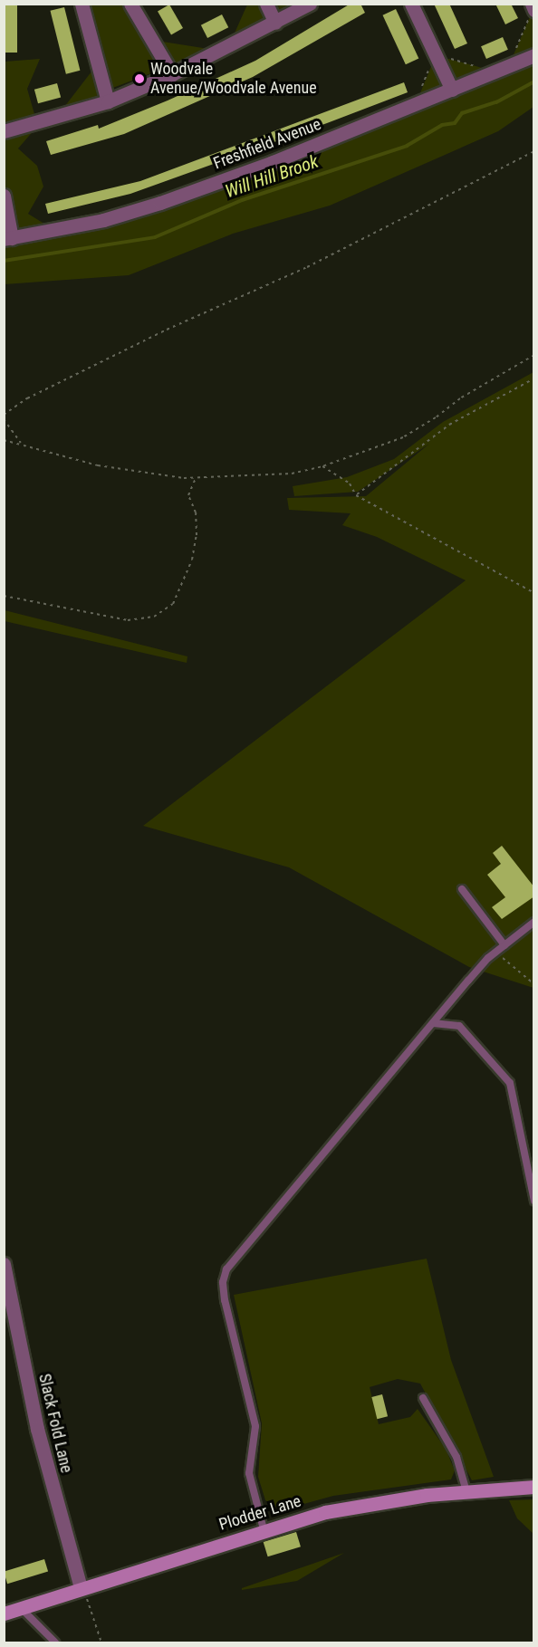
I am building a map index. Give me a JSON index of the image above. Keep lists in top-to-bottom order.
{
  "streets": {
    "main road": ["Plodder Lane"],
    "street": ["Freshfield Avenue", "Slack Fold Lane"]
  },
  "crossings": [
    ["Slack Fold Lane", "Plodder Lane"]
  ],
  "water": ["Will Hill Brook"],
  "places": ["Woodvale Avenue/Woodvale Avenue"]
}
